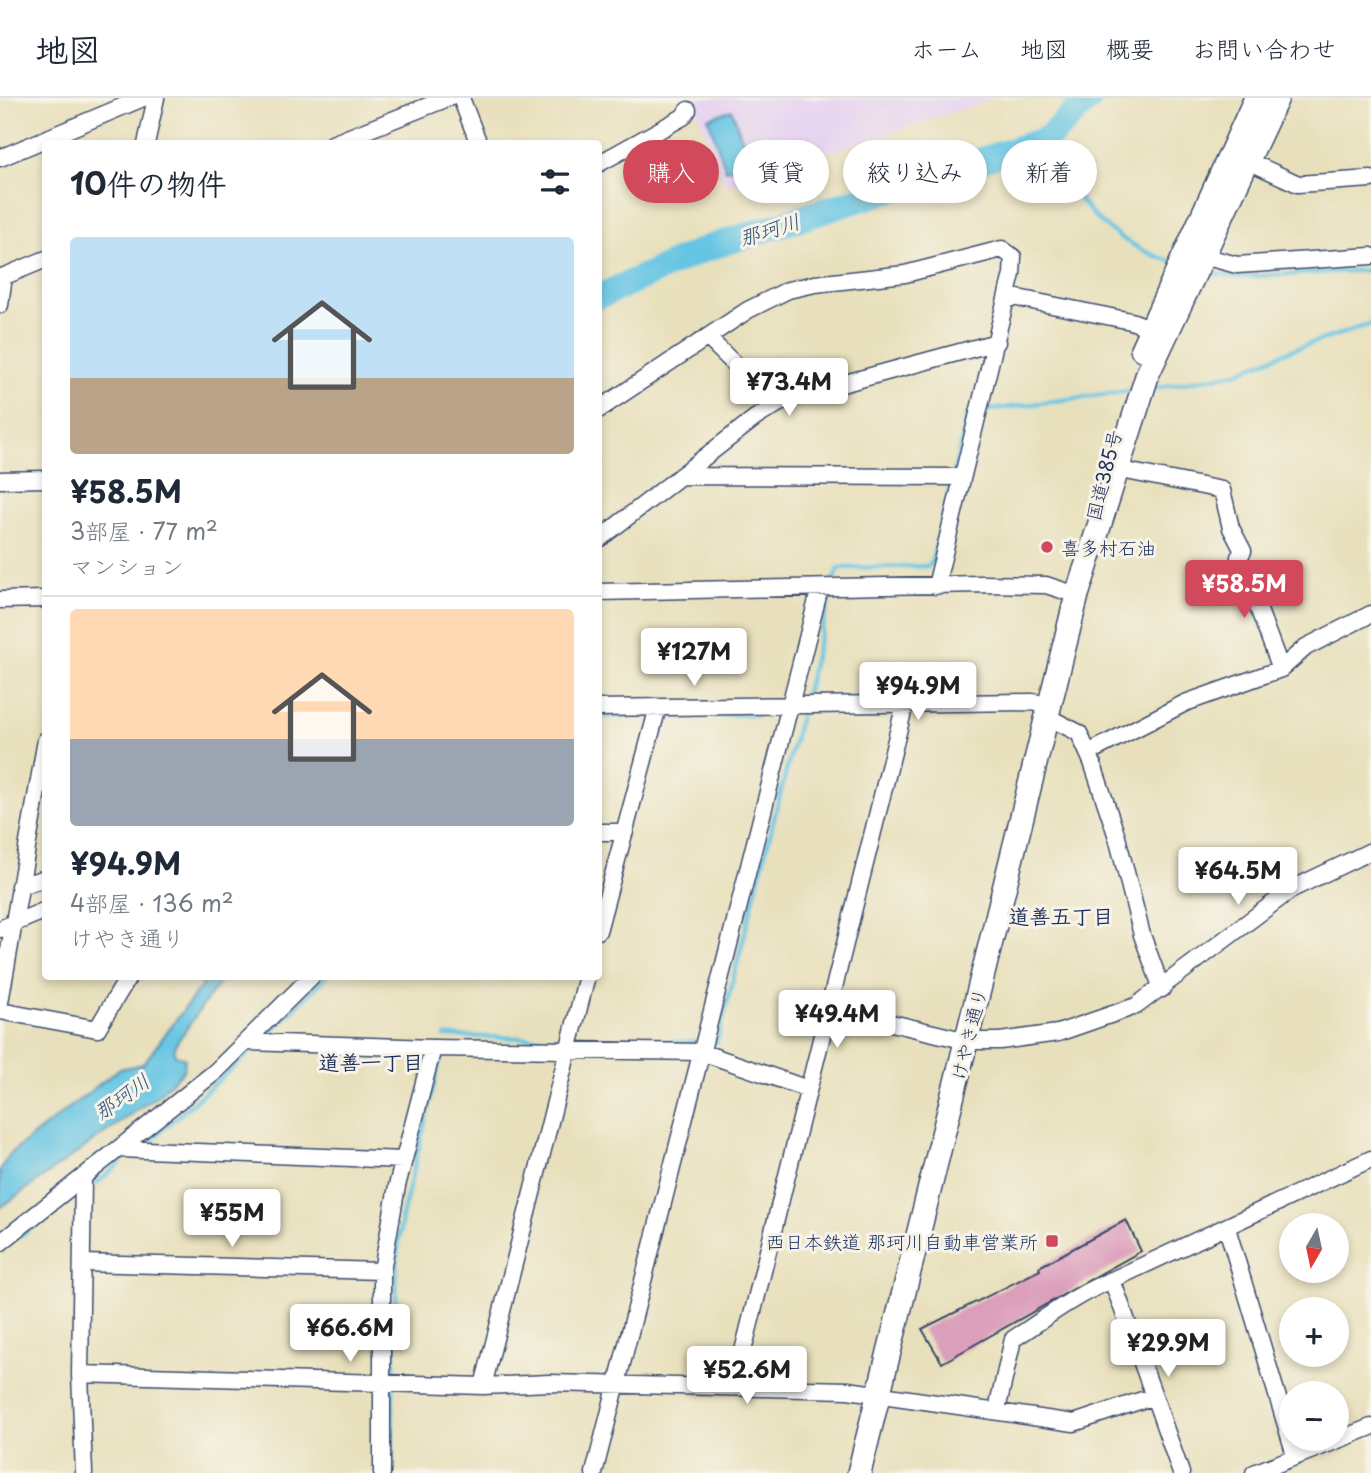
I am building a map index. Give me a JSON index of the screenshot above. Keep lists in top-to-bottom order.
{
  "streets": {
    "highway": ["国道385号", "けやき通り"]
  },
  "crossings": [
    ["国道385号", "けやき通り"]
  ],
  "districts": ["道善五丁目", "道善一丁目"],
  "water": ["那珂川"],
  "places": {
    "other": ["喜多村石油"],
    "transit": ["西日本鉄道 那珂川自動車営業所"]
  },
  "north": "bottom",
  "page": {
    "header": "地図",
    "nav": [
      "ホーム",
      "地図",
      "概要",
      "お問い合わせ"
    ],
    "chip": [
      "購入",
      "賃貸",
      "絞り込み",
      "新着"
    ],
    "heading": "10件の物件",
    "list": [
      {
        "name": "¥58.5M",
        "note": "3部屋 · 77 m² · マンション"
      },
      {
        "name": "¥94.9M",
        "note": "4部屋 · 136 m² · けやき通り"
      }
    ],
    "price": [
      "¥73.4M",
      "¥58.5M",
      "¥127M",
      "¥94.9M",
      "¥64.5M",
      "¥49.4M",
      "¥55M",
      "¥66.6M",
      "¥29.9M",
      "¥52.6M"
    ],
    "map_buttons": ["+", "−"]
  }
}
